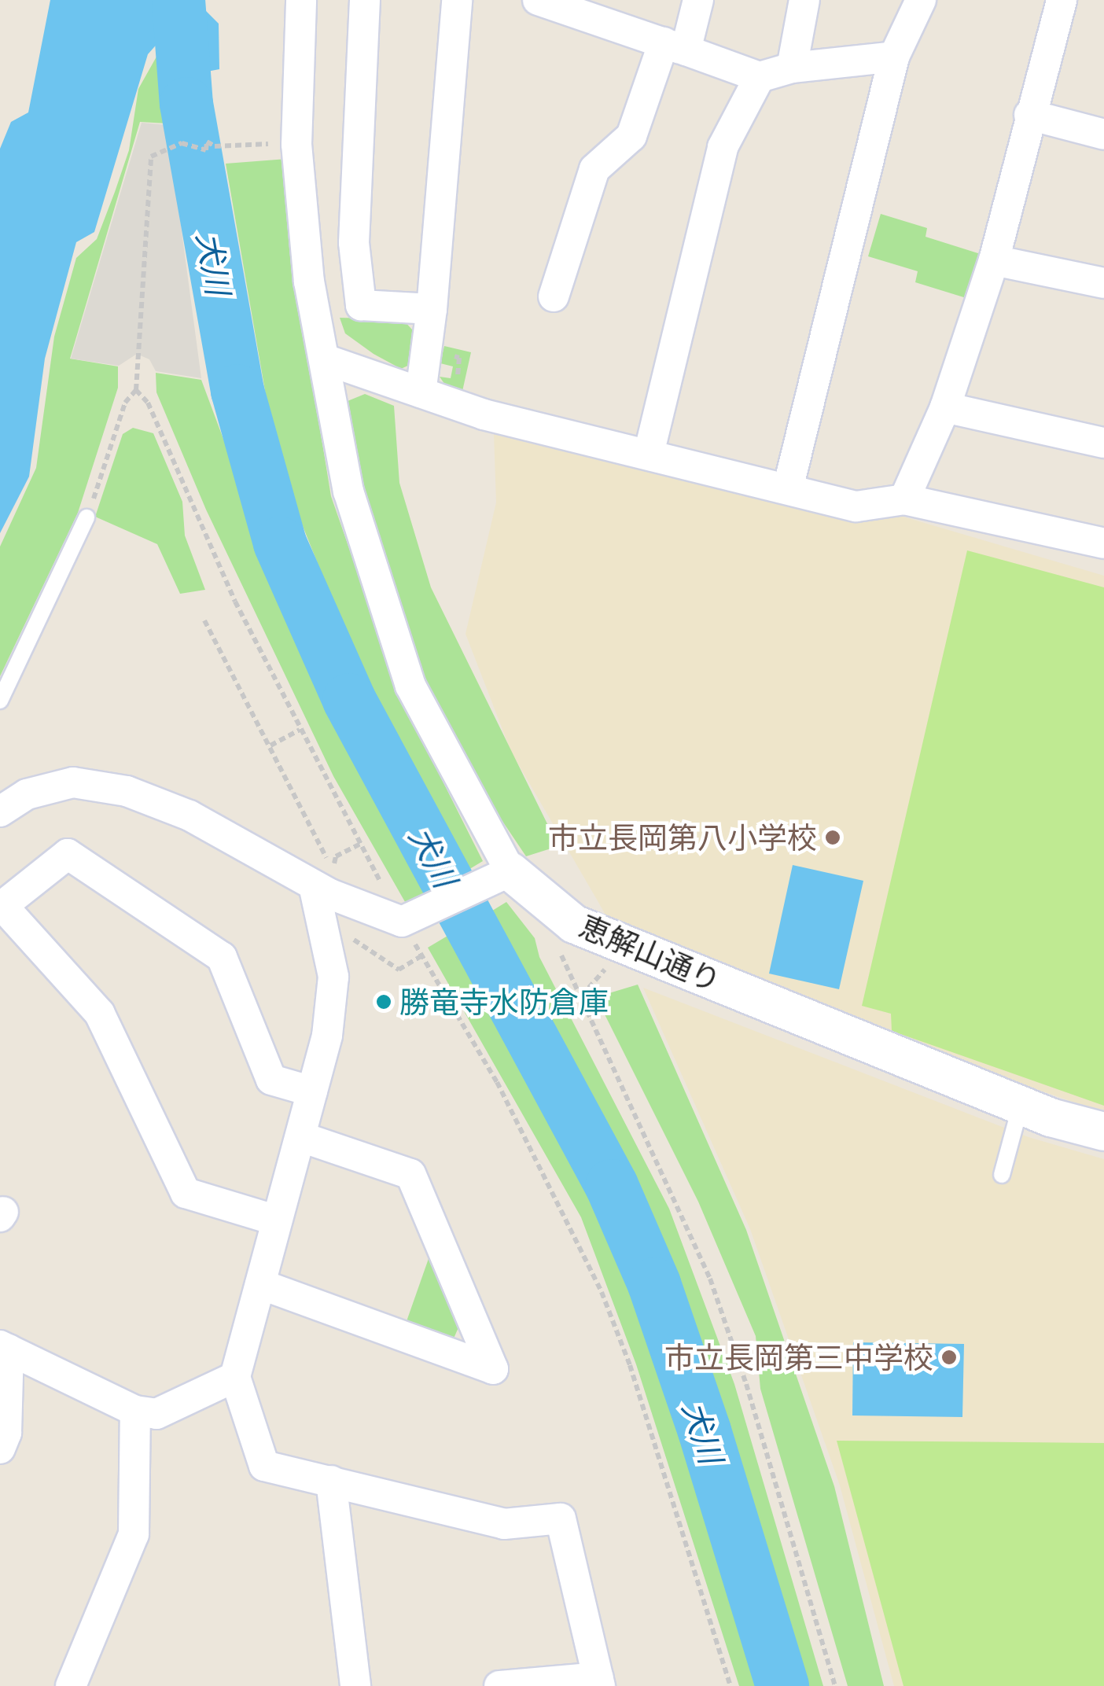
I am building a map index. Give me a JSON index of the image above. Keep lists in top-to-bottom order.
{
  "streets": {
    "street": ["恵解山通り"]
  },
  "water": ["犬川"],
  "places": ["市立長岡第八小学校", "勝竜寺水防倉庫", "市立長岡第三中学校"]
}
